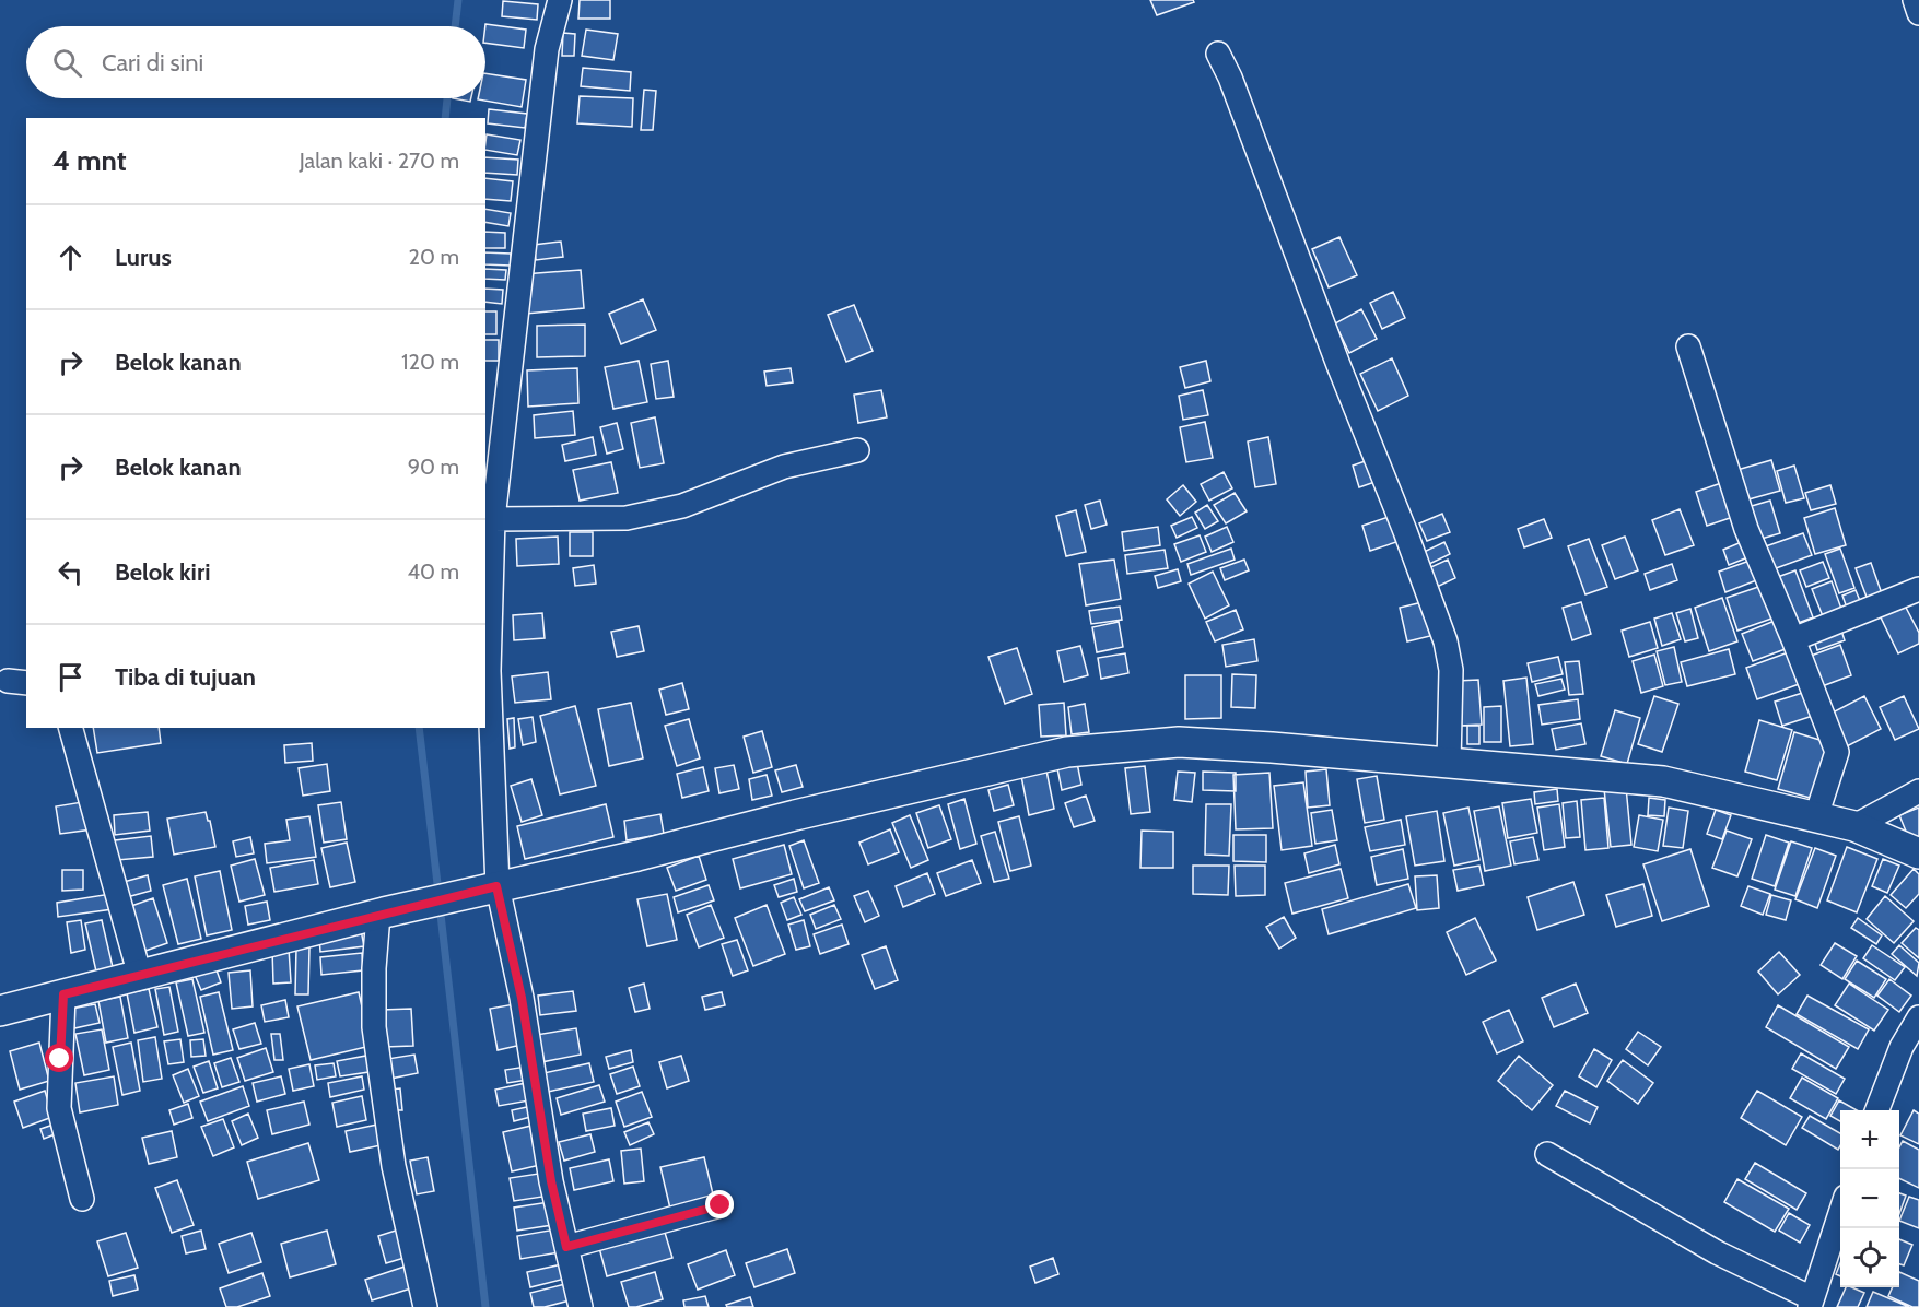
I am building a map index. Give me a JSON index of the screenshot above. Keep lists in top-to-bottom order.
{
  "page": {
    "search": "Cari di sini",
    "heading": ["4 mnt", "Jalan kaki · 270 m"],
    "list": [
      ["Lurus", "20 m"],
      ["Belok kanan", "120 m"],
      ["Belok kanan", "90 m"],
      ["Belok kiri", "40 m"],
      "Tiba di tujuan"
    ],
    "map_buttons": ["+", "−"]
  }
}
